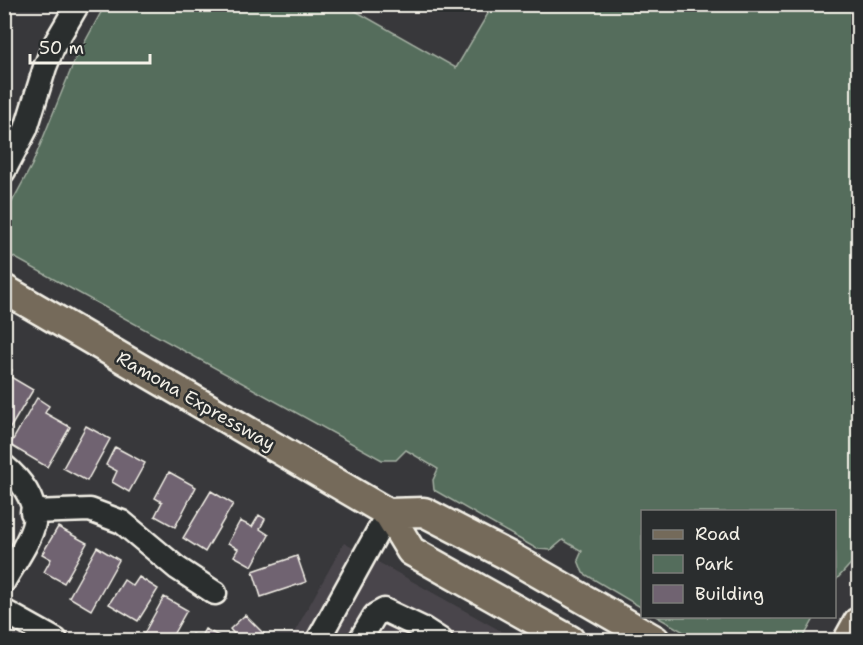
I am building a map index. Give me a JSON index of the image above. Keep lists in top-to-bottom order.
{
  "streets": {
    "main road": ["Ramona Expressway"]
  },
  "legend": ["Road", "Park", "Building"],
  "scale_bar": "50 m"
}
